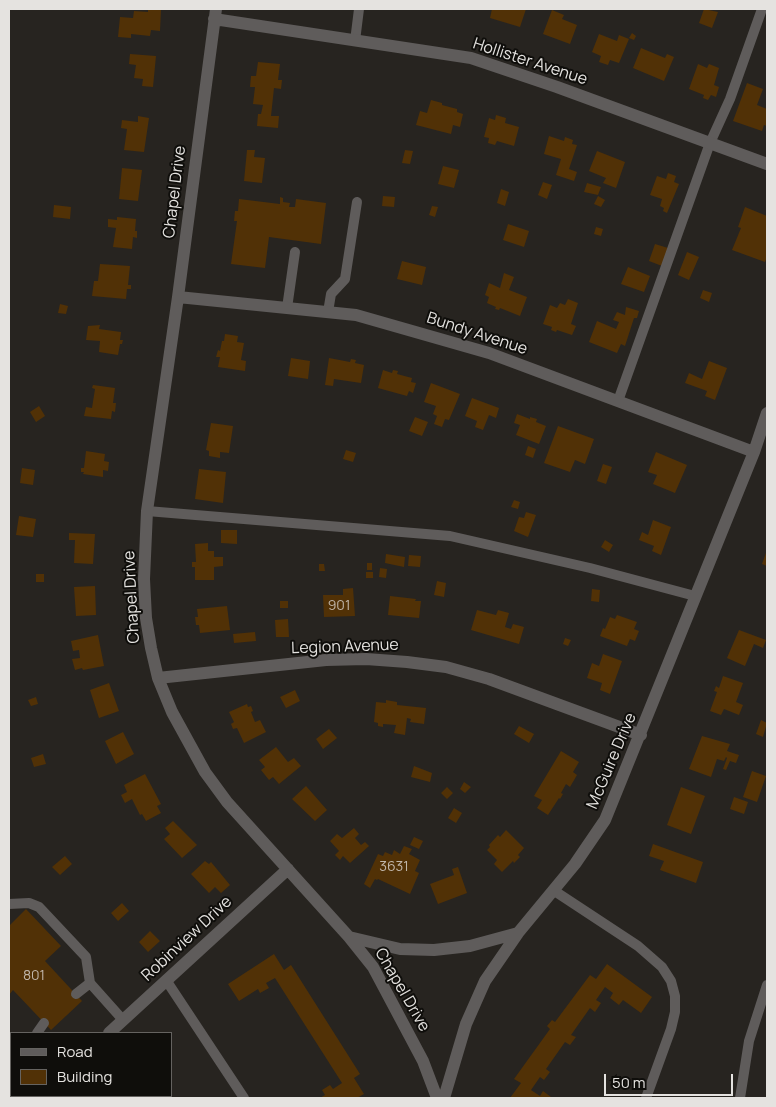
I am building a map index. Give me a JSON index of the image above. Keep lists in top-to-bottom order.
{
  "streets": {
    "street": [
      "Hollister Avenue",
      "Chapel Drive",
      "Bundy Avenue",
      "Legion Avenue",
      "McGuire Drive",
      "Robinview Drive"
    ]
  },
  "crossings": [
    ["Hollister Avenue", "Chapel Drive"],
    ["Chapel Drive", "Bundy Avenue"],
    ["Chapel Drive", "Legion Avenue"],
    ["Chapel Drive", "Robinview Drive"],
    ["Bundy Avenue", "McGuire Drive"],
    ["Legion Avenue", "McGuire Drive"]
  ],
  "house_numbers": ["901", "3631", "801"],
  "legend": ["Road", "Building"],
  "scale_bar": "50 m"
}
